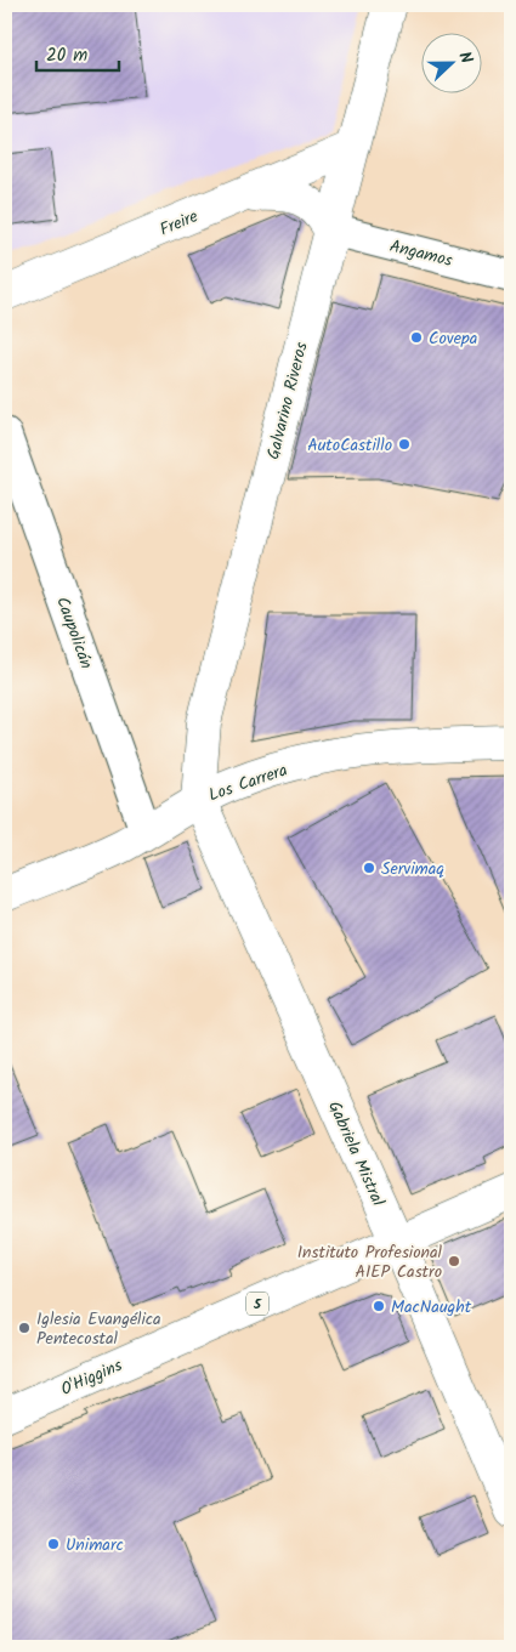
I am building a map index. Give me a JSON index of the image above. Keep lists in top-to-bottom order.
{
  "streets": {
    "main road": [
      "Freire",
      "Galvarino Riveros",
      "Los Carrera",
      "Gabriela Mistral",
      "5",
      "O'Higgins"
    ],
    "street": ["Angamos", "Caupolicán"]
  },
  "crossings": [
    ["Freire", "Galvarino Riveros"],
    ["Angamos", "Galvarino Riveros"],
    ["Galvarino Riveros", "Los Carrera"],
    ["Galvarino Riveros", "Gabriela Mistral"],
    ["Caupolicán", "Los Carrera"],
    ["Los Carrera", "Gabriela Mistral"],
    ["Gabriela Mistral", "O'Higgins"]
  ],
  "places": [
    "Covepa",
    "AutoCastillo",
    "Servimaq",
    "Instituto Profesional AIEP Castro",
    "MacNaught",
    "Iglesia Evangélica Pentecostal",
    "Unimarc"
  ],
  "scale_bar": "20 m",
  "north": "right"
}
